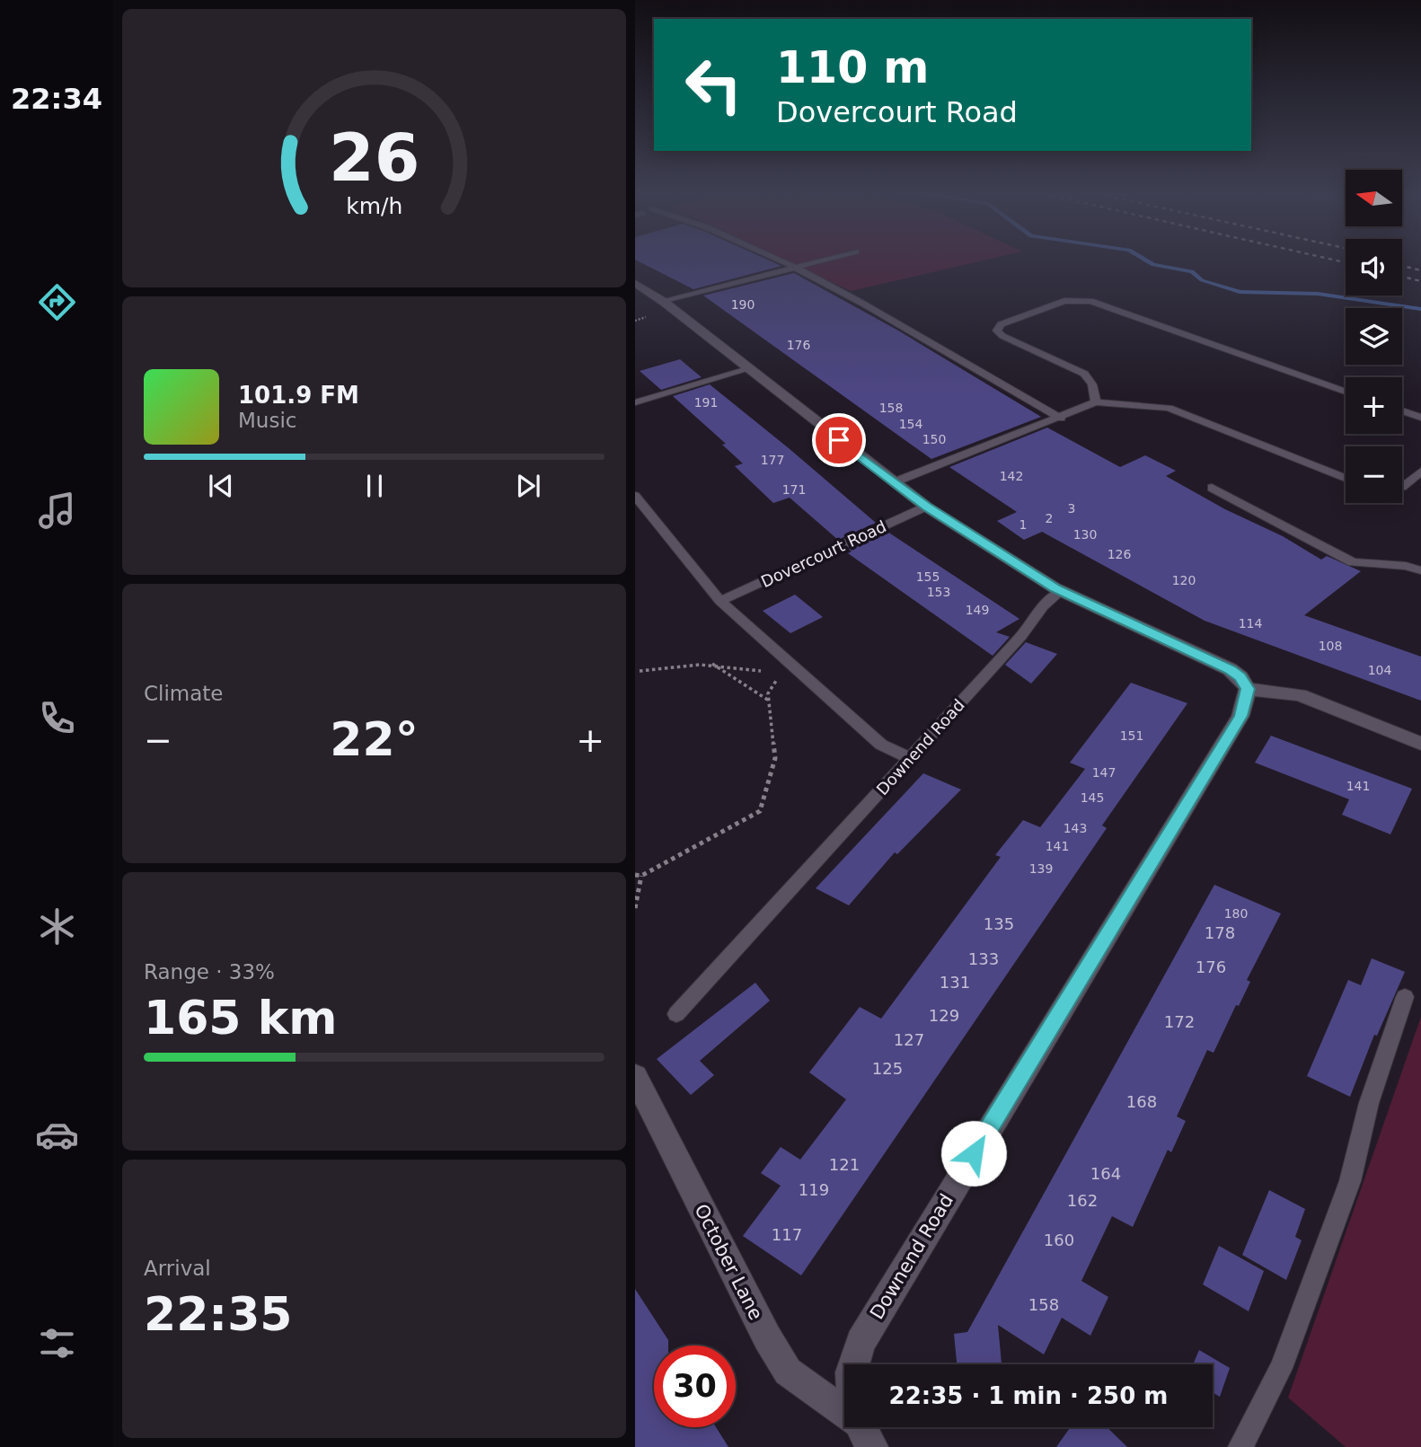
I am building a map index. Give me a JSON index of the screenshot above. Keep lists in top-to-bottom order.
{
  "streets": {
    "street": ["Downend Road", "October Lane"],
    "lane": ["Dovercourt Road"]
  },
  "house_numbers": [
    "190",
    "176",
    "191",
    "158",
    "154",
    "150",
    "177",
    "142",
    "171",
    "3",
    "2",
    "1",
    "130",
    "126",
    "155",
    "120",
    "153",
    "149",
    "114",
    "108",
    "104",
    "151",
    "147",
    "141",
    "145",
    "143",
    "141",
    "139",
    "180",
    "135",
    "178",
    "133",
    "176",
    "131",
    "129",
    "172",
    "127",
    "125",
    "168",
    "121",
    "164",
    "119",
    "162",
    "117",
    "160",
    "158"
  ],
  "north": "left",
  "page": {
    "tabs": "22:34",
    "turn": ["110 m", "Dovercourt Road"],
    "map_buttons": ["+", "−"],
    "song": ["101.9 FM", "Music"],
    "tile": [
      "Climate",
      ["Range · 33%", "165 km"],
      ["Arrival", "22:35"]
    ],
    "heat": ["−", "22°", "+"],
    "limit": "30",
    "trip": "22:35 · 1 min · 250 m",
    "gauge": ["26", "km/h"]
  }
}
